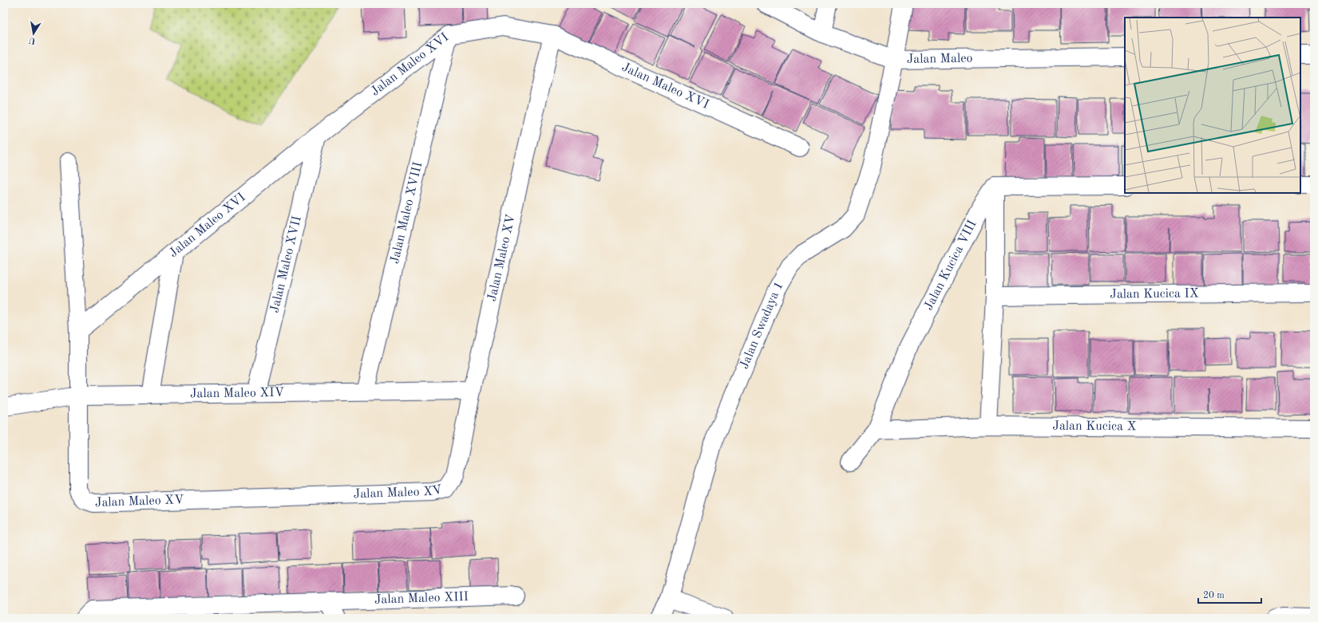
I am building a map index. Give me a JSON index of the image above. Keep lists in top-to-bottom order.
{
  "streets": {
    "street": [
      "Jalan Maleo",
      "Jalan Maleo XVI",
      "Jalan Maleo XVIII",
      "Jalan Maleo XV",
      "Jalan Maleo XVII",
      "Jalan Kucica VIII",
      "Jalan Kucica IX",
      "Jalan Swadaya 1",
      "Jalan Maleo XIV",
      "Jalan Kucica X",
      "Jalan Maleo XIII"
    ]
  },
  "crossings": [
    ["Jalan Maleo", "Jalan Swadaya 1"],
    ["Jalan Maleo XVI", "Jalan Maleo XVIII"],
    ["Jalan Maleo XVI", "Jalan Maleo XV"],
    ["Jalan Maleo XVI", "Jalan Maleo XVII"],
    ["Jalan Maleo XVIII", "Jalan Maleo XIV"],
    ["Jalan Maleo XV", "Jalan Maleo XIV"],
    ["Jalan Maleo XVII", "Jalan Maleo XIV"],
    ["Jalan Kucica VIII", "Jalan Kucica X"]
  ],
  "scale_bar": "20 m",
  "north": "bottom"
}
